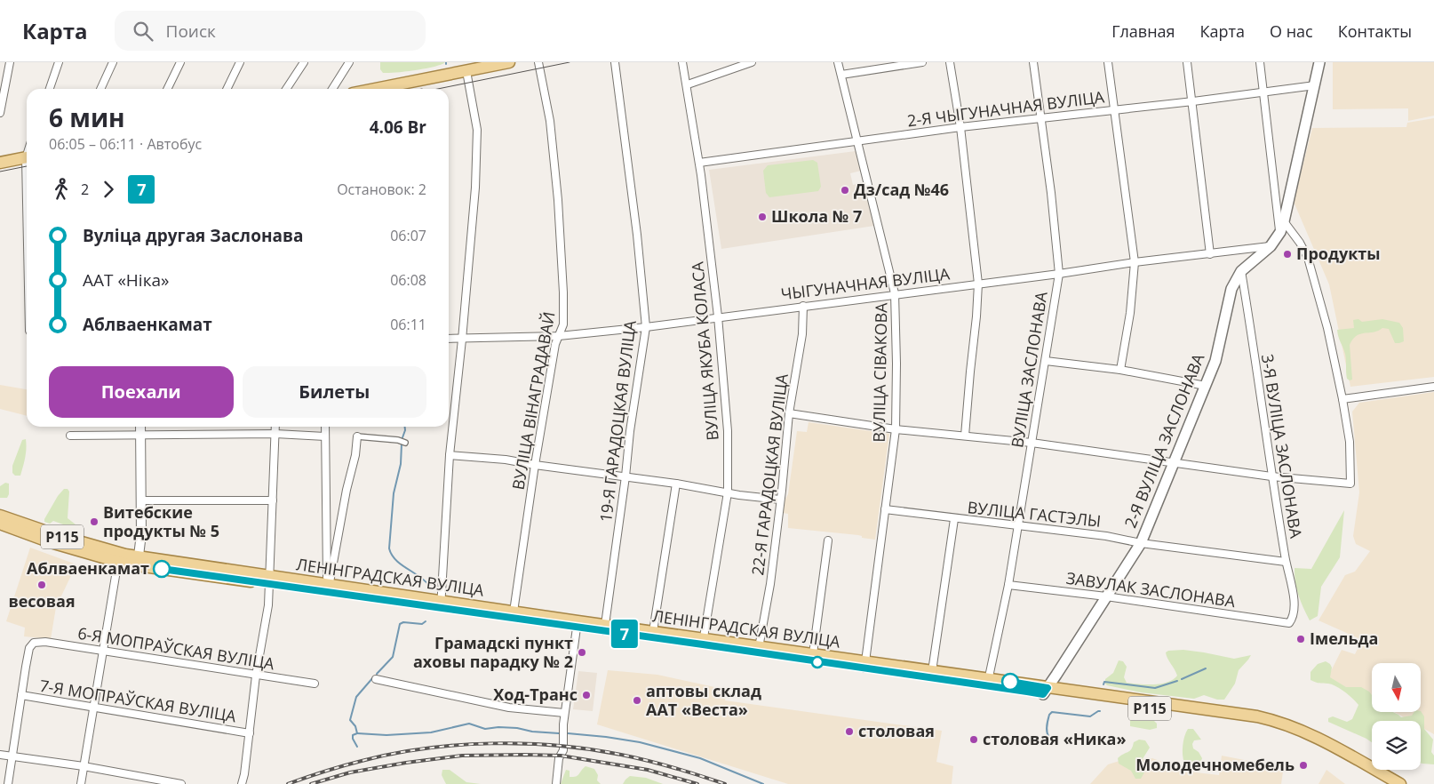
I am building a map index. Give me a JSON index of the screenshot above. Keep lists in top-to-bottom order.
{
  "streets": {
    "main road": ["2-Я ВУЛІЦА ЗАСЛОНАВА", "Р115", "ЛЕНІНГРАДСКАЯ ВУЛІЦА"],
    "street": [
      "2-Я ЧЫГУНАЧНАЯ ВУЛІЦА",
      "ЧЫГУНАЧНАЯ ВУЛІЦА",
      "ВУЛІЦА ЯКУБА КОЛАСА",
      "ВУЛІЦА ЗАСЛОНАВА",
      "ВУЛІЦА СІВАКОВА",
      "ВУЛІЦА ВІНАГРАДАВАЙ",
      "19-Я ГАРАДОЦКАЯ ВУЛІЦА",
      "3-Я ВУЛІЦА ЗАСЛОНАВА",
      "22-Я ГАРАДОЦКАЯ ВУЛІЦА",
      "ВУЛІЦА ГАСТЭЛЫ",
      "ЗАВУЛАК ЗАСЛОНАВА",
      "6-Я МОПРАЎСКАЯ ВУЛІЦА",
      "7-Я МОПРАЎСКАЯ ВУЛІЦА"
    ]
  },
  "crossings": [
    ["2-Я ЧЫГУНАЧНАЯ ВУЛІЦА", "ВУЛІЦА ЯКУБА КОЛАСА"],
    ["2-Я ЧЫГУНАЧНАЯ ВУЛІЦА", "ВУЛІЦА ЗАСЛОНАВА"],
    ["2-Я ЧЫГУНАЧНАЯ ВУЛІЦА", "ВУЛІЦА СІВАКОВА"],
    ["2-Я ЧЫГУНАЧНАЯ ВУЛІЦА", "2-Я ВУЛІЦА ЗАСЛОНАВА"],
    ["ЧЫГУНАЧНАЯ ВУЛІЦА", "ВУЛІЦА ЯКУБА КОЛАСА"],
    ["ЧЫГУНАЧНАЯ ВУЛІЦА", "ВУЛІЦА ЗАСЛОНАВА"],
    ["ЧЫГУНАЧНАЯ ВУЛІЦА", "ВУЛІЦА СІВАКОВА"],
    ["ЧЫГУНАЧНАЯ ВУЛІЦА", "ВУЛІЦА ВІНАГРАДАВАЙ"],
    ["ЧЫГУНАЧНАЯ ВУЛІЦА", "19-Я ГАРАДОЦКАЯ ВУЛІЦА"],
    ["ЧЫГУНАЧНАЯ ВУЛІЦА", "2-Я ВУЛІЦА ЗАСЛОНАВА"],
    ["ЧЫГУНАЧНАЯ ВУЛІЦА", "22-Я ГАРАДОЦКАЯ ВУЛІЦА"],
    ["ВУЛІЦА ЯКУБА КОЛАСА", "ЛЕНІНГРАДСКАЯ ВУЛІЦА"],
    ["ВУЛІЦА ЗАСЛОНАВА", "ВУЛІЦА ГАСТЭЛЫ"],
    ["ВУЛІЦА ЗАСЛОНАВА", "ЛЕНІНГРАДСКАЯ ВУЛІЦА"],
    ["ВУЛІЦА ЗАСЛОНАВА", "ЗАВУЛАК ЗАСЛОНАВА"],
    ["ВУЛІЦА СІВАКОВА", "ВУЛІЦА ГАСТЭЛЫ"],
    ["ВУЛІЦА СІВАКОВА", "ЛЕНІНГРАДСКАЯ ВУЛІЦА"],
    ["ВУЛІЦА ВІНАГРАДАВАЙ", "ЛЕНІНГРАДСКАЯ ВУЛІЦА"],
    ["19-Я ГАРАДОЦКАЯ ВУЛІЦА", "ЛЕНІНГРАДСКАЯ ВУЛІЦА"],
    ["2-Я ВУЛІЦА ЗАСЛОНАВА", "3-Я ВУЛІЦА ЗАСЛОНАВА"],
    ["2-Я ВУЛІЦА ЗАСЛОНАВА", "ВУЛІЦА ГАСТЭЛЫ"],
    ["2-Я ВУЛІЦА ЗАСЛОНАВА", "ЛЕНІНГРАДСКАЯ ВУЛІЦА"],
    ["2-Я ВУЛІЦА ЗАСЛОНАВА", "ЗАВУЛАК ЗАСЛОНАВА"],
    ["3-Я ВУЛІЦА ЗАСЛОНАВА", "ВУЛІЦА ГАСТЭЛЫ"],
    ["3-Я ВУЛІЦА ЗАСЛОНАВА", "ЗАВУЛАК ЗАСЛОНАВА"],
    ["22-Я ГАРАДОЦКАЯ ВУЛІЦА", "ЛЕНІНГРАДСКАЯ ВУЛІЦА"],
    ["6-Я МОПРАЎСКАЯ ВУЛІЦА", "7-Я МОПРАЎСКАЯ ВУЛІЦА"]
  ],
  "places": [
    "Дз/сад №46",
    "Школа № 7",
    "Продукты",
    "Витебские продукты № 5",
    "Аблваенкамат",
    "весовая",
    "Імельда",
    "Грамадскі пункт аховы парадку № 2",
    "Ход-Транс",
    "аптовы склад ААТ «Веста»",
    "столовая",
    "столовая «Ника»",
    "Молодечномебель"
  ],
  "lines": ["bus line 7"],
  "north": "bottom",
  "page": {
    "header": "Карта",
    "search": "Поиск",
    "nav": [
      "Главная",
      "Карта",
      "О нас",
      "Контакты"
    ],
    "on_map": "7",
    "heading": ["6 мин", "06:05 – 06:11 · Автобус", "4.06 Br"],
    "legs": ["2", "7", "Остановок: 2"],
    "list": [
      {
        "name": "Вуліца другая Заслонава",
        "value": "06:07"
      },
      {
        "name": "ААТ «Ніка»",
        "value": "06:08"
      },
      {
        "name": "Аблваенкамат",
        "value": "06:11"
      }
    ],
    "buttons": ["Поехали", "Билеты"]
  }
}
